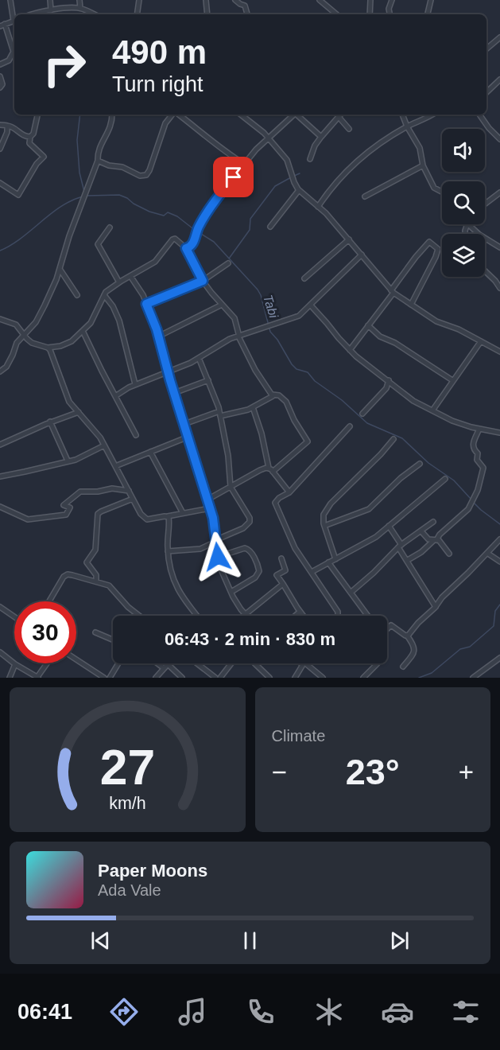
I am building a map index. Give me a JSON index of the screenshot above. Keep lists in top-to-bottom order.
{
  "water": ["Tabi"],
  "page": {
    "turn": ["490 m", "Turn right"],
    "limit": "30",
    "trip": "06:43 · 2 min · 830 m",
    "tile": "Climate",
    "heat": ["−", "23°", "+"],
    "song": ["Paper Moons", "Ada Vale"],
    "tabs": "06:41",
    "gauge": ["27", "km/h"]
  }
}
